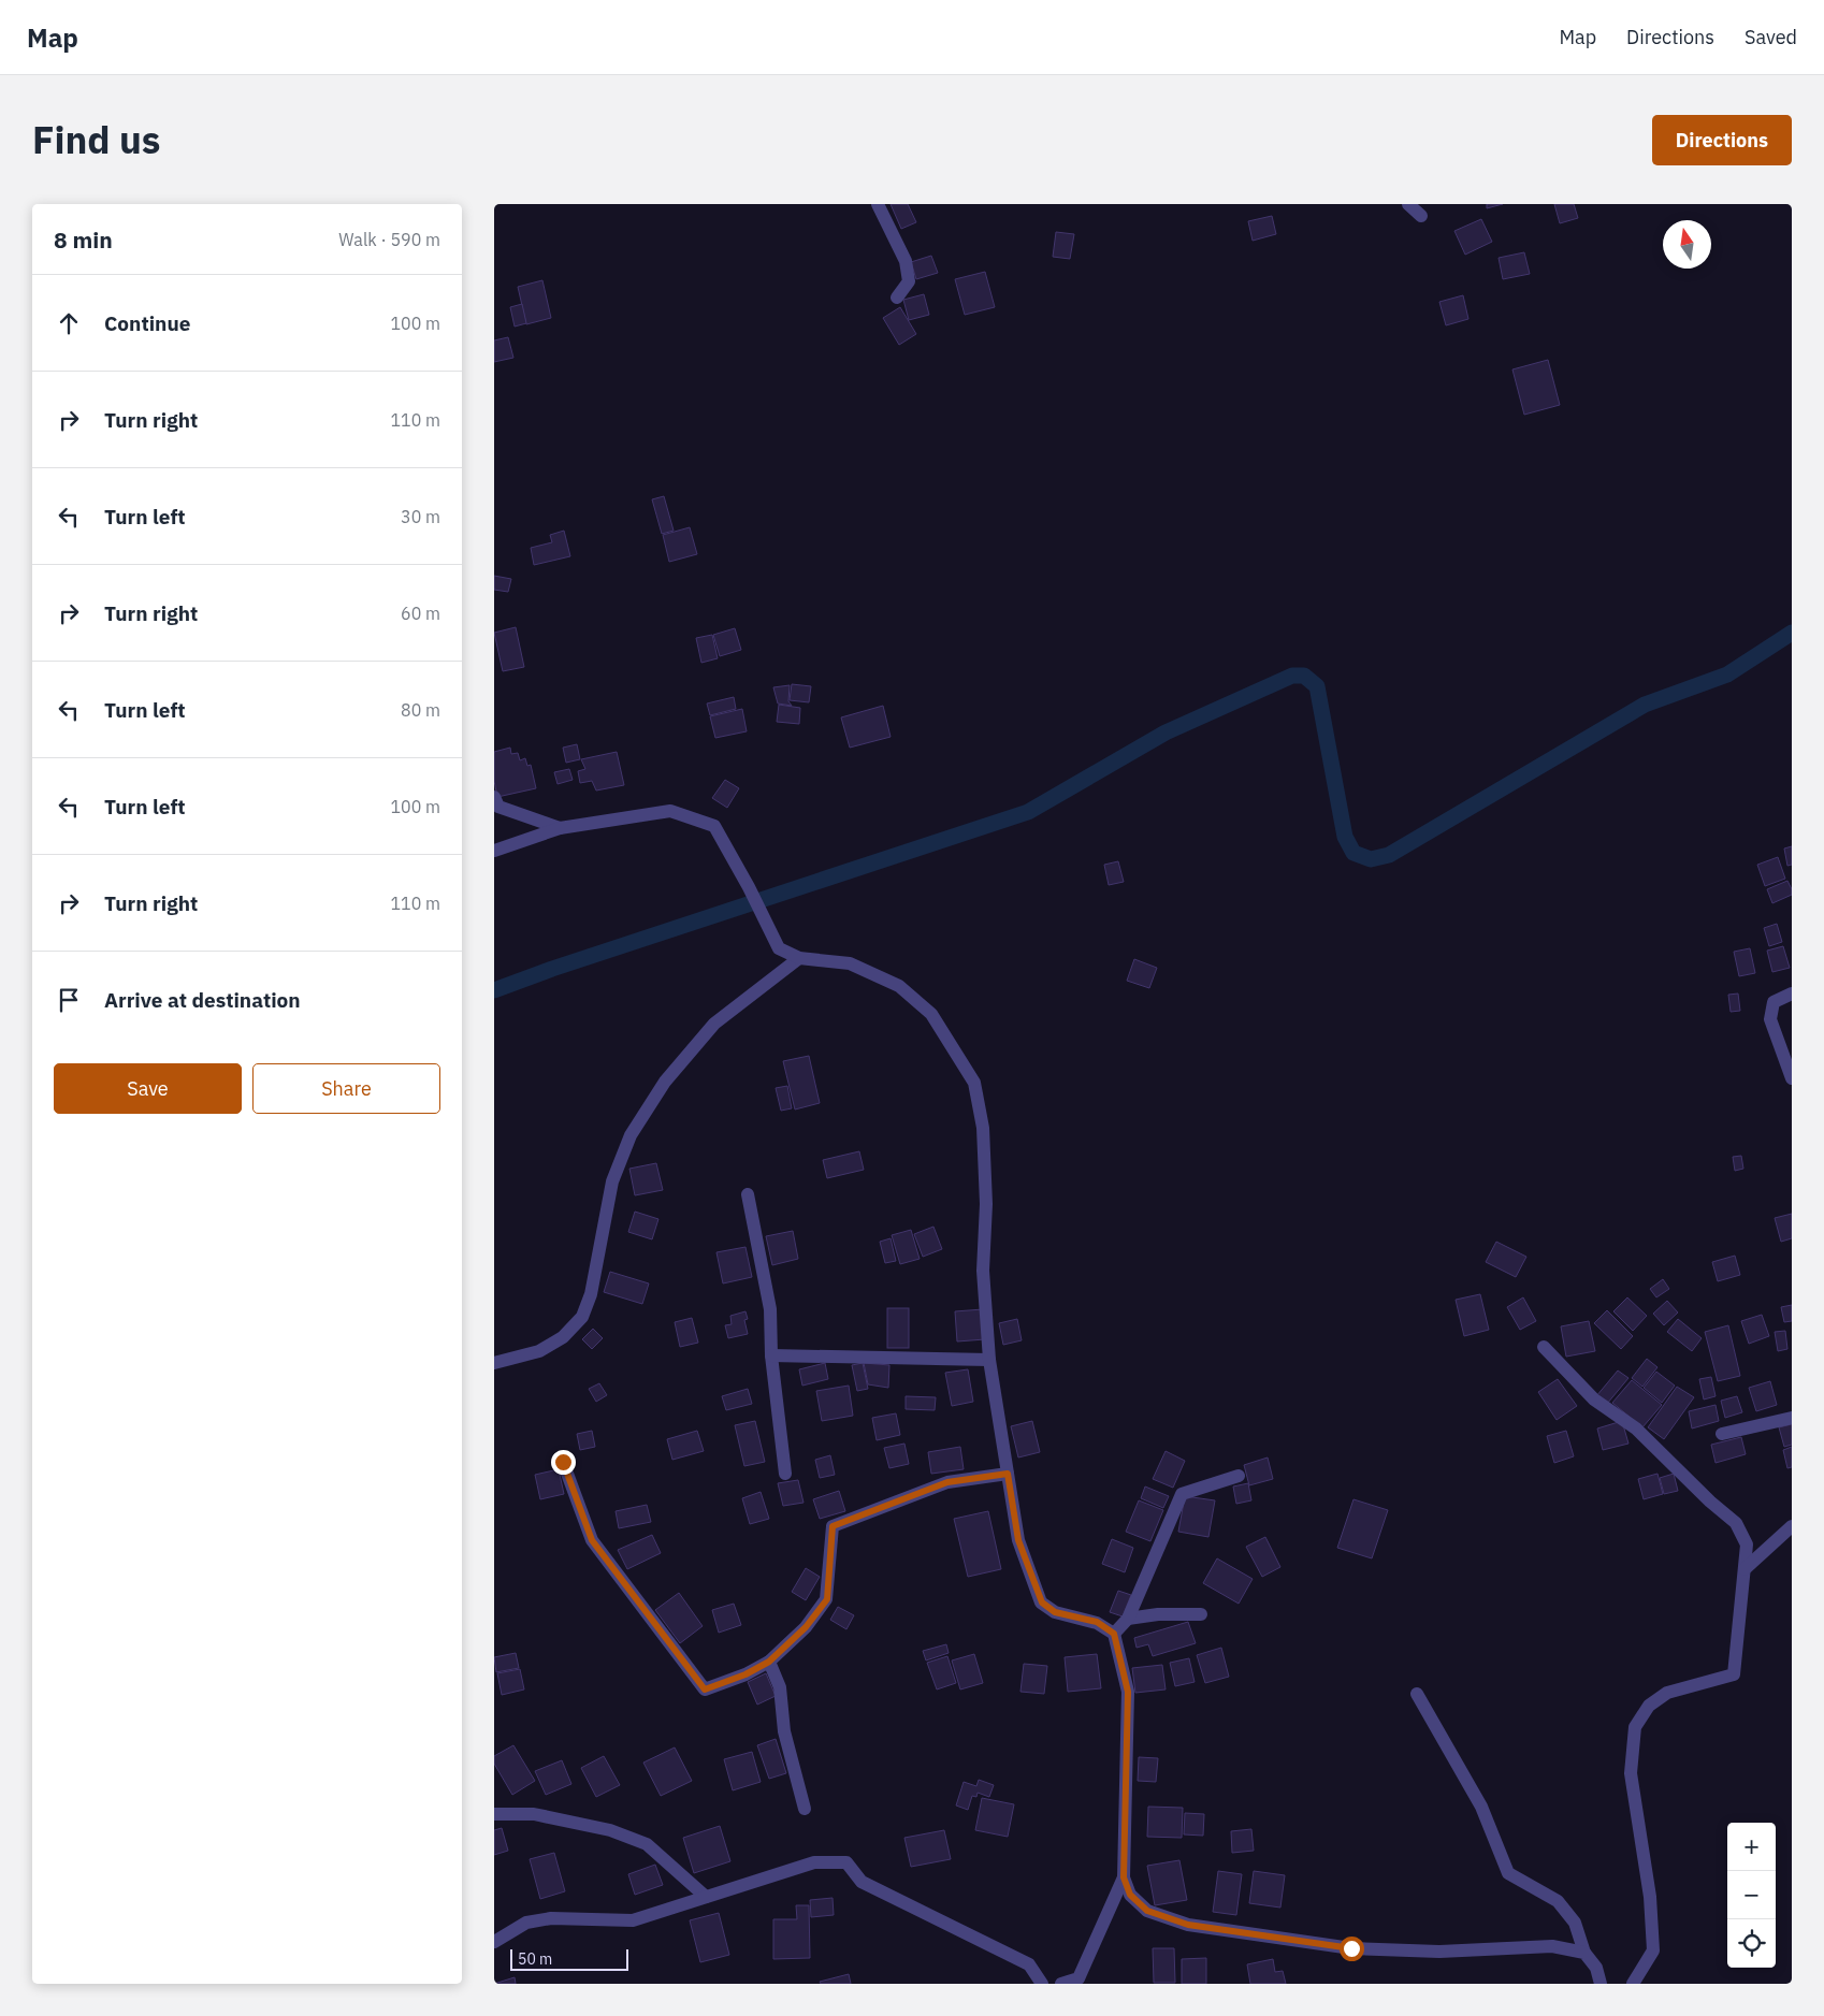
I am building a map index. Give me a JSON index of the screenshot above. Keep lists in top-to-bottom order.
{
  "scale_bar": "50 m",
  "north": "top",
  "page": {
    "header": "Map",
    "nav": ["Map", "Directions", "Saved"],
    "title": "Find us",
    "buttons": [
      "Directions",
      ["Save", "Share"]
    ],
    "heading": ["8 min", "Walk · 590 m"],
    "list": [
      ["Continue", "100 m"],
      ["Turn right", "110 m"],
      ["Turn left", "30 m"],
      ["Turn right", "60 m"],
      ["Turn left", "80 m"],
      ["Turn left", "100 m"],
      ["Turn right", "110 m"],
      "Arrive at destination"
    ],
    "map_buttons": ["+", "−"],
    "scale": "50 m"
  }
}
